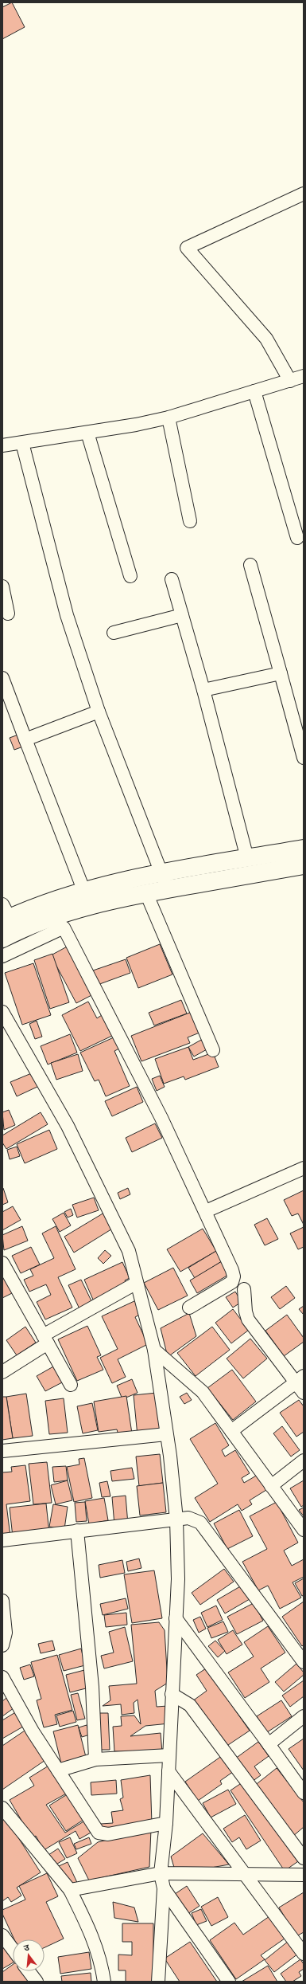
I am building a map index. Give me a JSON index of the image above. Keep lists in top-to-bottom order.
{
  "north": "top"
}
